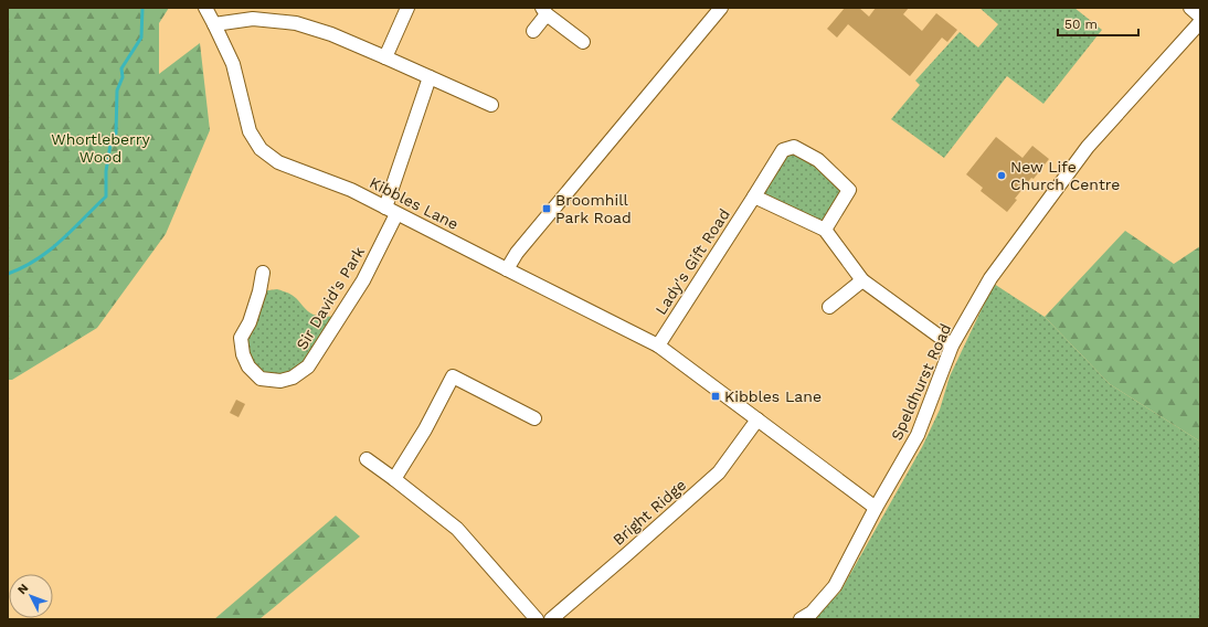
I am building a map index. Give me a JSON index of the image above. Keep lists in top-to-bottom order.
{
  "streets": {
    "street": [
      "Kibbles Lane",
      "Lady's Gift Road",
      "Sir David's Park",
      "Speldhurst Road",
      "Bright Ridge"
    ]
  },
  "crossings": [
    ["Kibbles Lane", "Lady's Gift Road"],
    ["Kibbles Lane", "Sir David's Park"],
    ["Kibbles Lane", "Speldhurst Road"],
    ["Kibbles Lane", "Bright Ridge"]
  ],
  "parks": ["Whortleberry Wood"],
  "places": {
    "other": ["New Life Church Centre"],
    "transit": ["Broomhill Park Road", "Kibbles Lane"]
  },
  "scale_bar": "50 m",
  "north": "top left"
}
